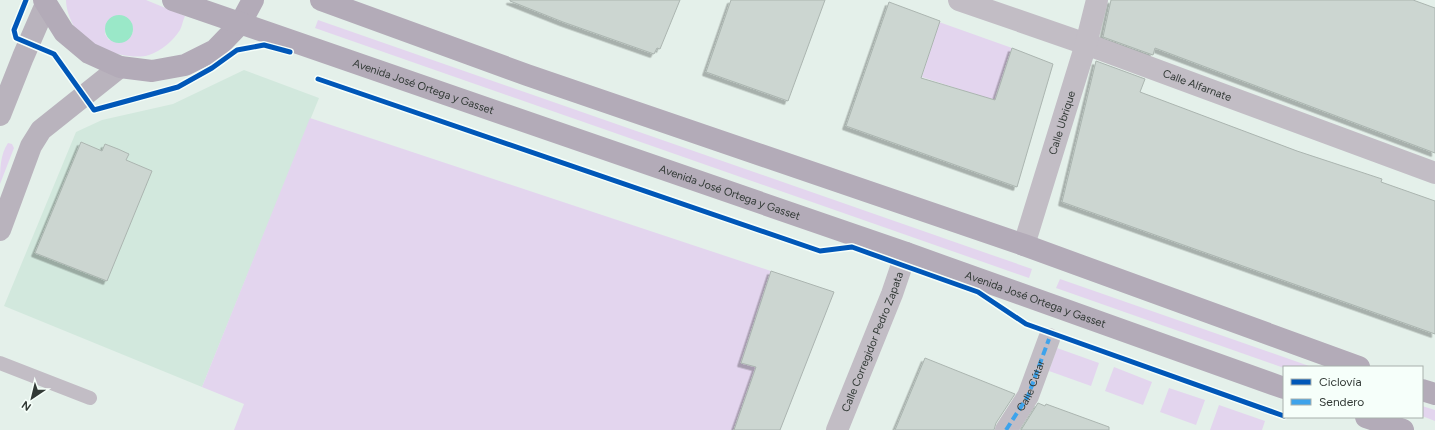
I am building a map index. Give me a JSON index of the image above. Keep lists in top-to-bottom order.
{
  "streets": {
    "main road": ["Avenida José Ortega y Gasset"],
    "street": [
      "Calle Alfarnate",
      "Calle Ubrique",
      "Calle Corregidor Pedro Zapata",
      "Calle Cútar"
    ]
  },
  "crossings": [
    ["Calle Alfarnate", "Calle Ubrique"],
    ["Avenida José Ortega y Gasset", "Calle Corregidor Pedro Zapata"]
  ],
  "legend": ["Ciclovía", "Sendero"],
  "north": "bottom left"
}
